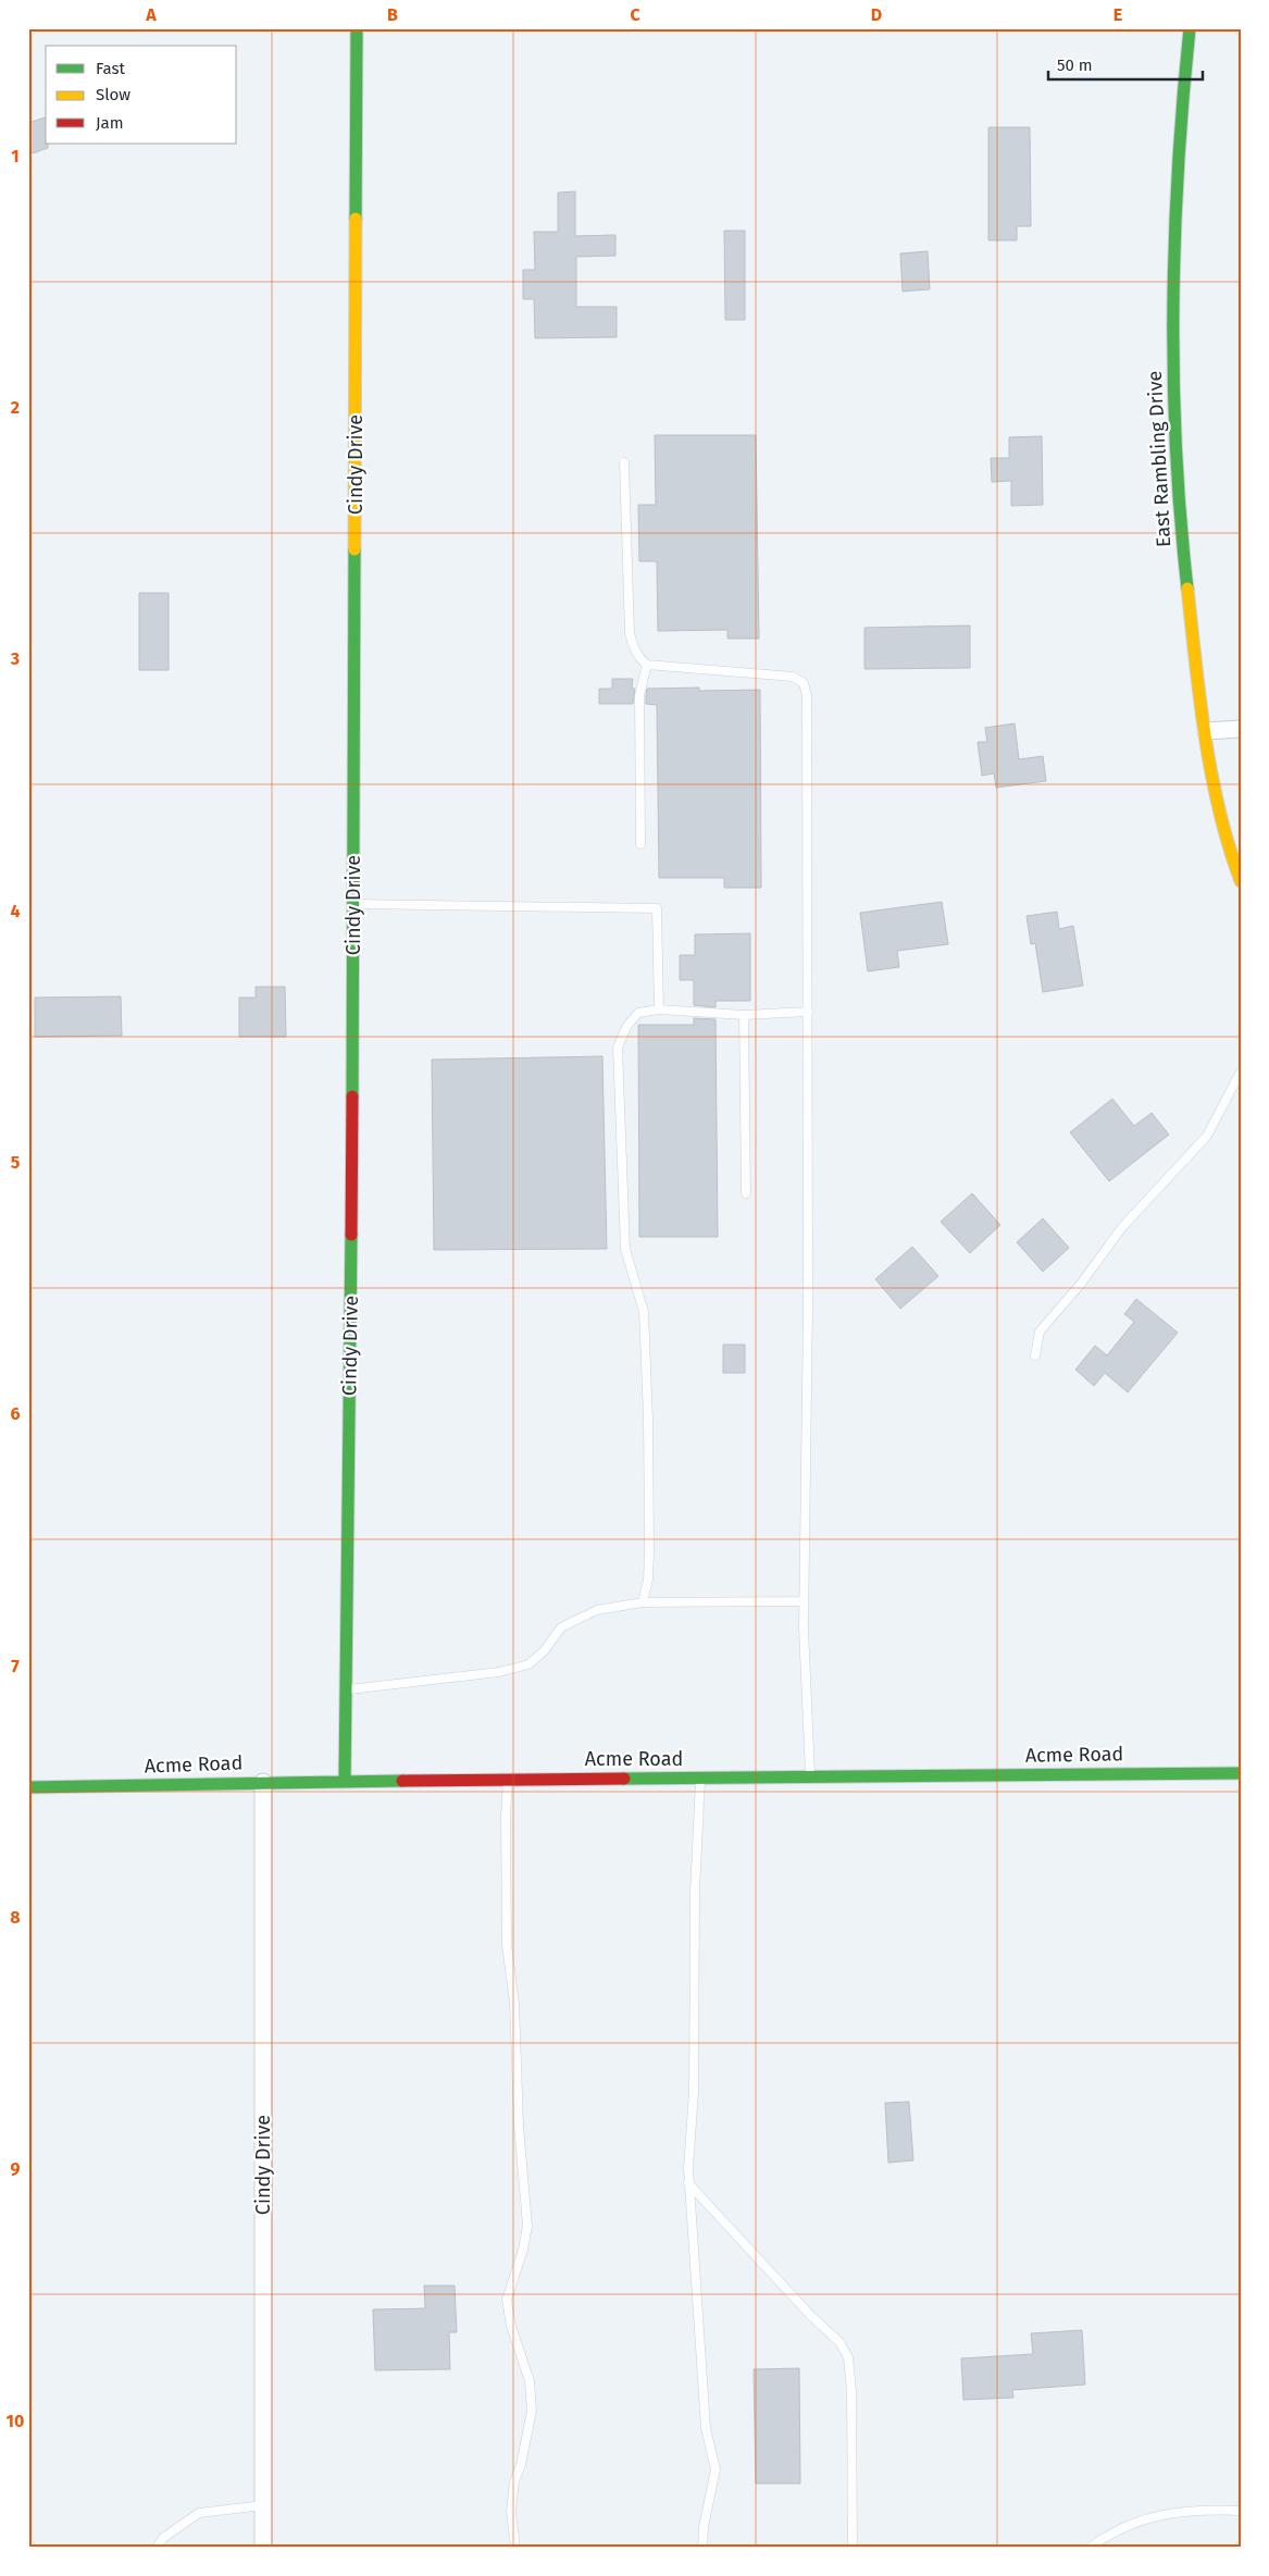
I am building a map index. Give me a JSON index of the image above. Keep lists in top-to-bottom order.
{
  "streets": {
    "street": ["East Rambling Drive", "Cindy Drive", "Acme Road"]
  },
  "crossings": [
    ["Cindy Drive", "Acme Road"]
  ],
  "legend": ["Fast", "Slow", "Jam"],
  "scale_bar": "50 m",
  "grid": {
    "columns": [
      "A",
      "B",
      "C",
      "D",
      "E"
    ],
    "rows": [
      "1",
      "2",
      "3",
      "4",
      "5",
      "6",
      "7",
      "8",
      "9",
      "10"
    ]
  }
}
